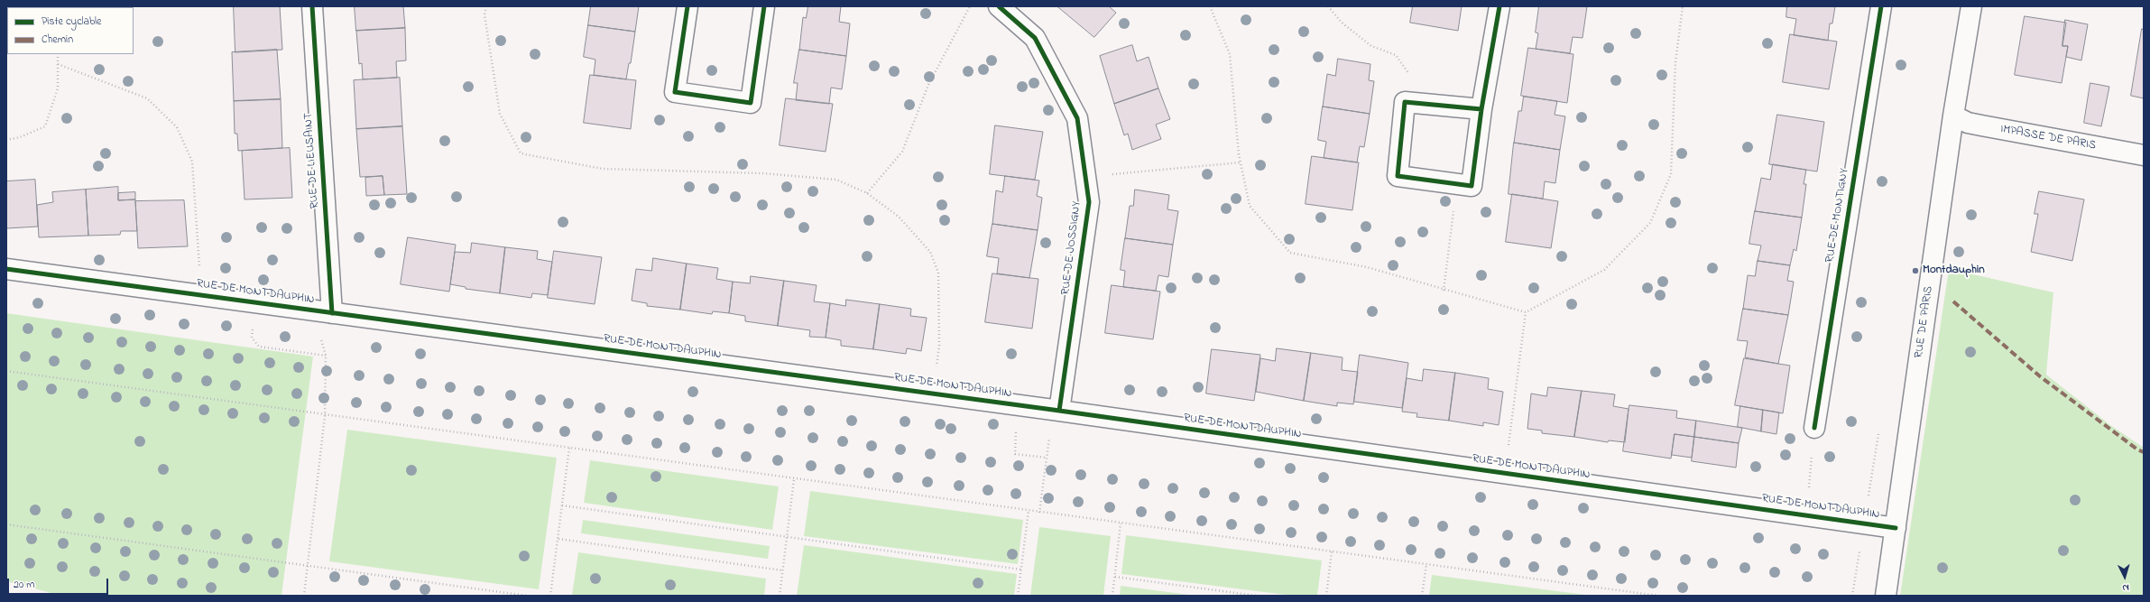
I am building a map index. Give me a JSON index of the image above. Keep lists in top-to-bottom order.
{
  "streets": {
    "street": [
      "IMPASSE DE PARIS",
      "RUE DE LIEUSAINT",
      "RUE DE MONTIGNY",
      "RUE DE JOSSIGNY",
      "RUE DE MONTDAUPHIN",
      "RUE DE PARIS"
    ]
  },
  "crossings": [
    ["IMPASSE DE PARIS", "RUE DE PARIS"],
    ["RUE DE LIEUSAINT", "RUE DE MONTDAUPHIN"],
    ["RUE DE JOSSIGNY", "RUE DE MONTDAUPHIN"],
    ["RUE DE MONTDAUPHIN", "RUE DE PARIS"]
  ],
  "places": ["Montdauphin"],
  "legend": ["Piste cyclable", "Chemin"],
  "scale_bar": "20 m",
  "north": "bottom"
}
